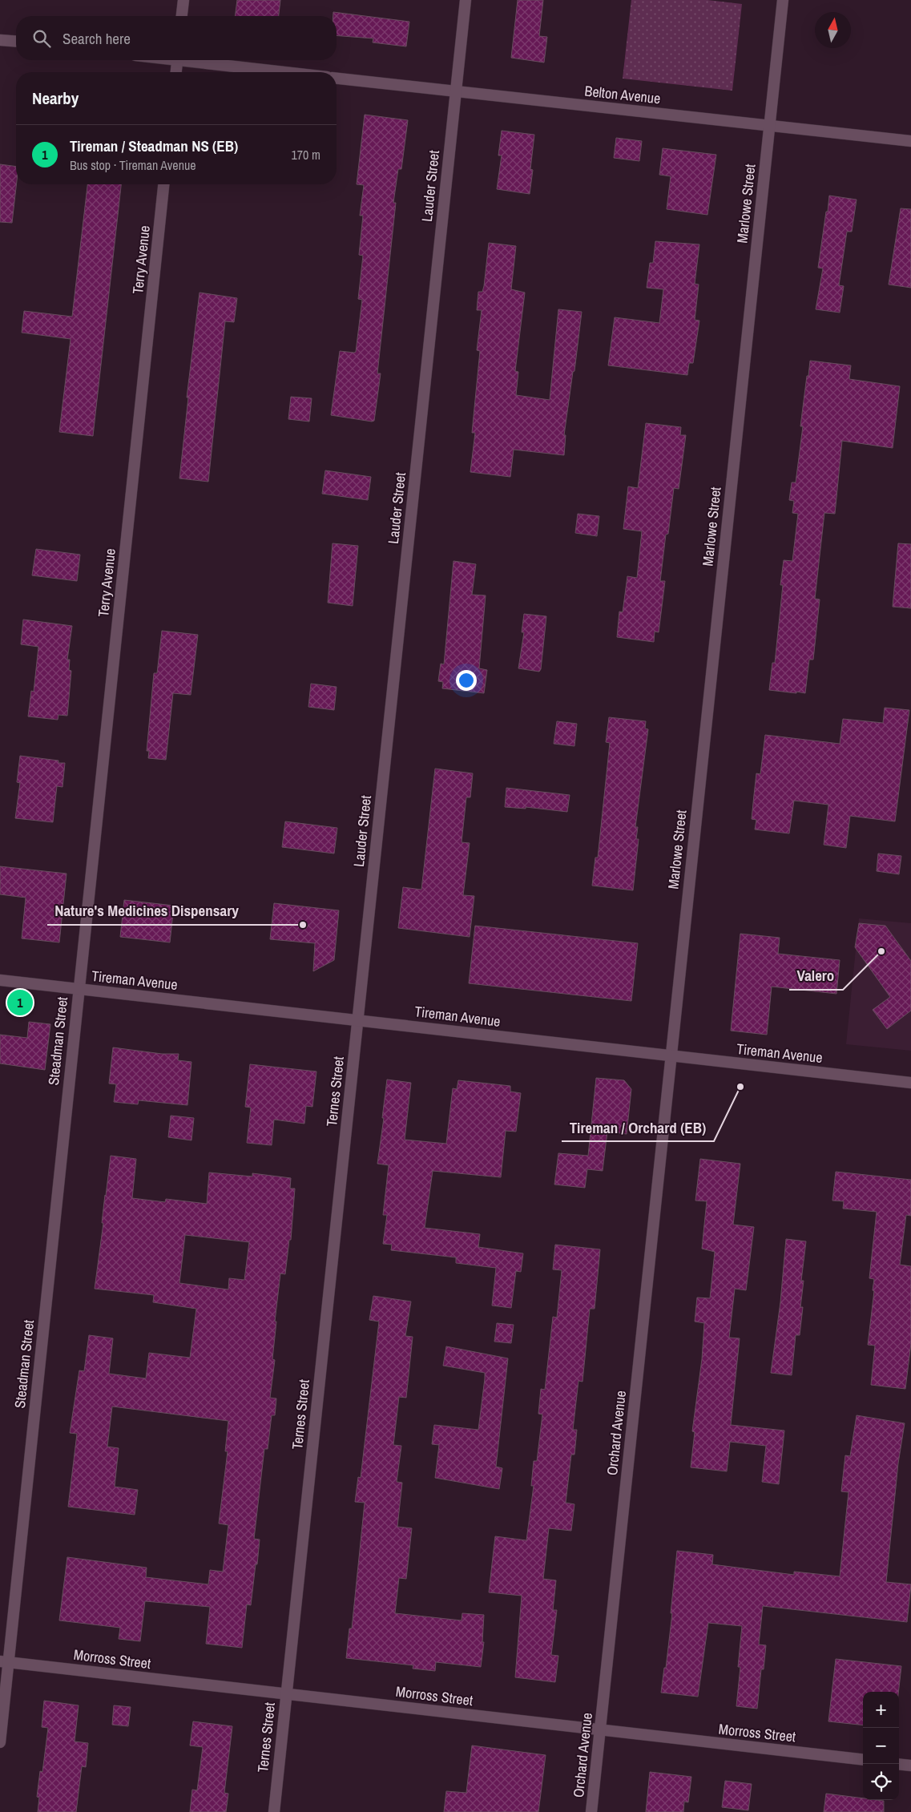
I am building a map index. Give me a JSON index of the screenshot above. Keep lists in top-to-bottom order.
{
  "streets": {
    "street": [
      "Belton Avenue",
      "Lauder Street",
      "Marlowe Street",
      "Terry Avenue",
      "Tireman Avenue",
      "Steadman Street",
      "Ternes Street",
      "Orchard Avenue",
      "Morross Street"
    ]
  },
  "crossings": [
    ["Belton Avenue", "Lauder Street"],
    ["Belton Avenue", "Marlowe Street"],
    ["Lauder Street", "Tireman Avenue"],
    ["Lauder Street", "Ternes Street"],
    ["Marlowe Street", "Tireman Avenue"],
    ["Marlowe Street", "Orchard Avenue"],
    ["Terry Avenue", "Tireman Avenue"],
    ["Terry Avenue", "Steadman Street"],
    ["Tireman Avenue", "Steadman Street"],
    ["Tireman Avenue", "Ternes Street"],
    ["Tireman Avenue", "Orchard Avenue"],
    ["Steadman Street", "Morross Street"],
    ["Ternes Street", "Morross Street"],
    ["Orchard Avenue", "Morross Street"]
  ],
  "places": ["Nature's Medicines Dispensary", "Valero", "Tireman / Orchard (EB)"],
  "north": "top",
  "page": {
    "search": "Search here",
    "heading": "Nearby",
    "list": [
      {
        "mark": "1",
        "name": "Tireman / Steadman NS (EB)",
        "note": "Bus stop · Tireman Avenue",
        "value": "170 m"
      }
    ],
    "pins": "1",
    "map_buttons": ["+", "−"]
  }
}
